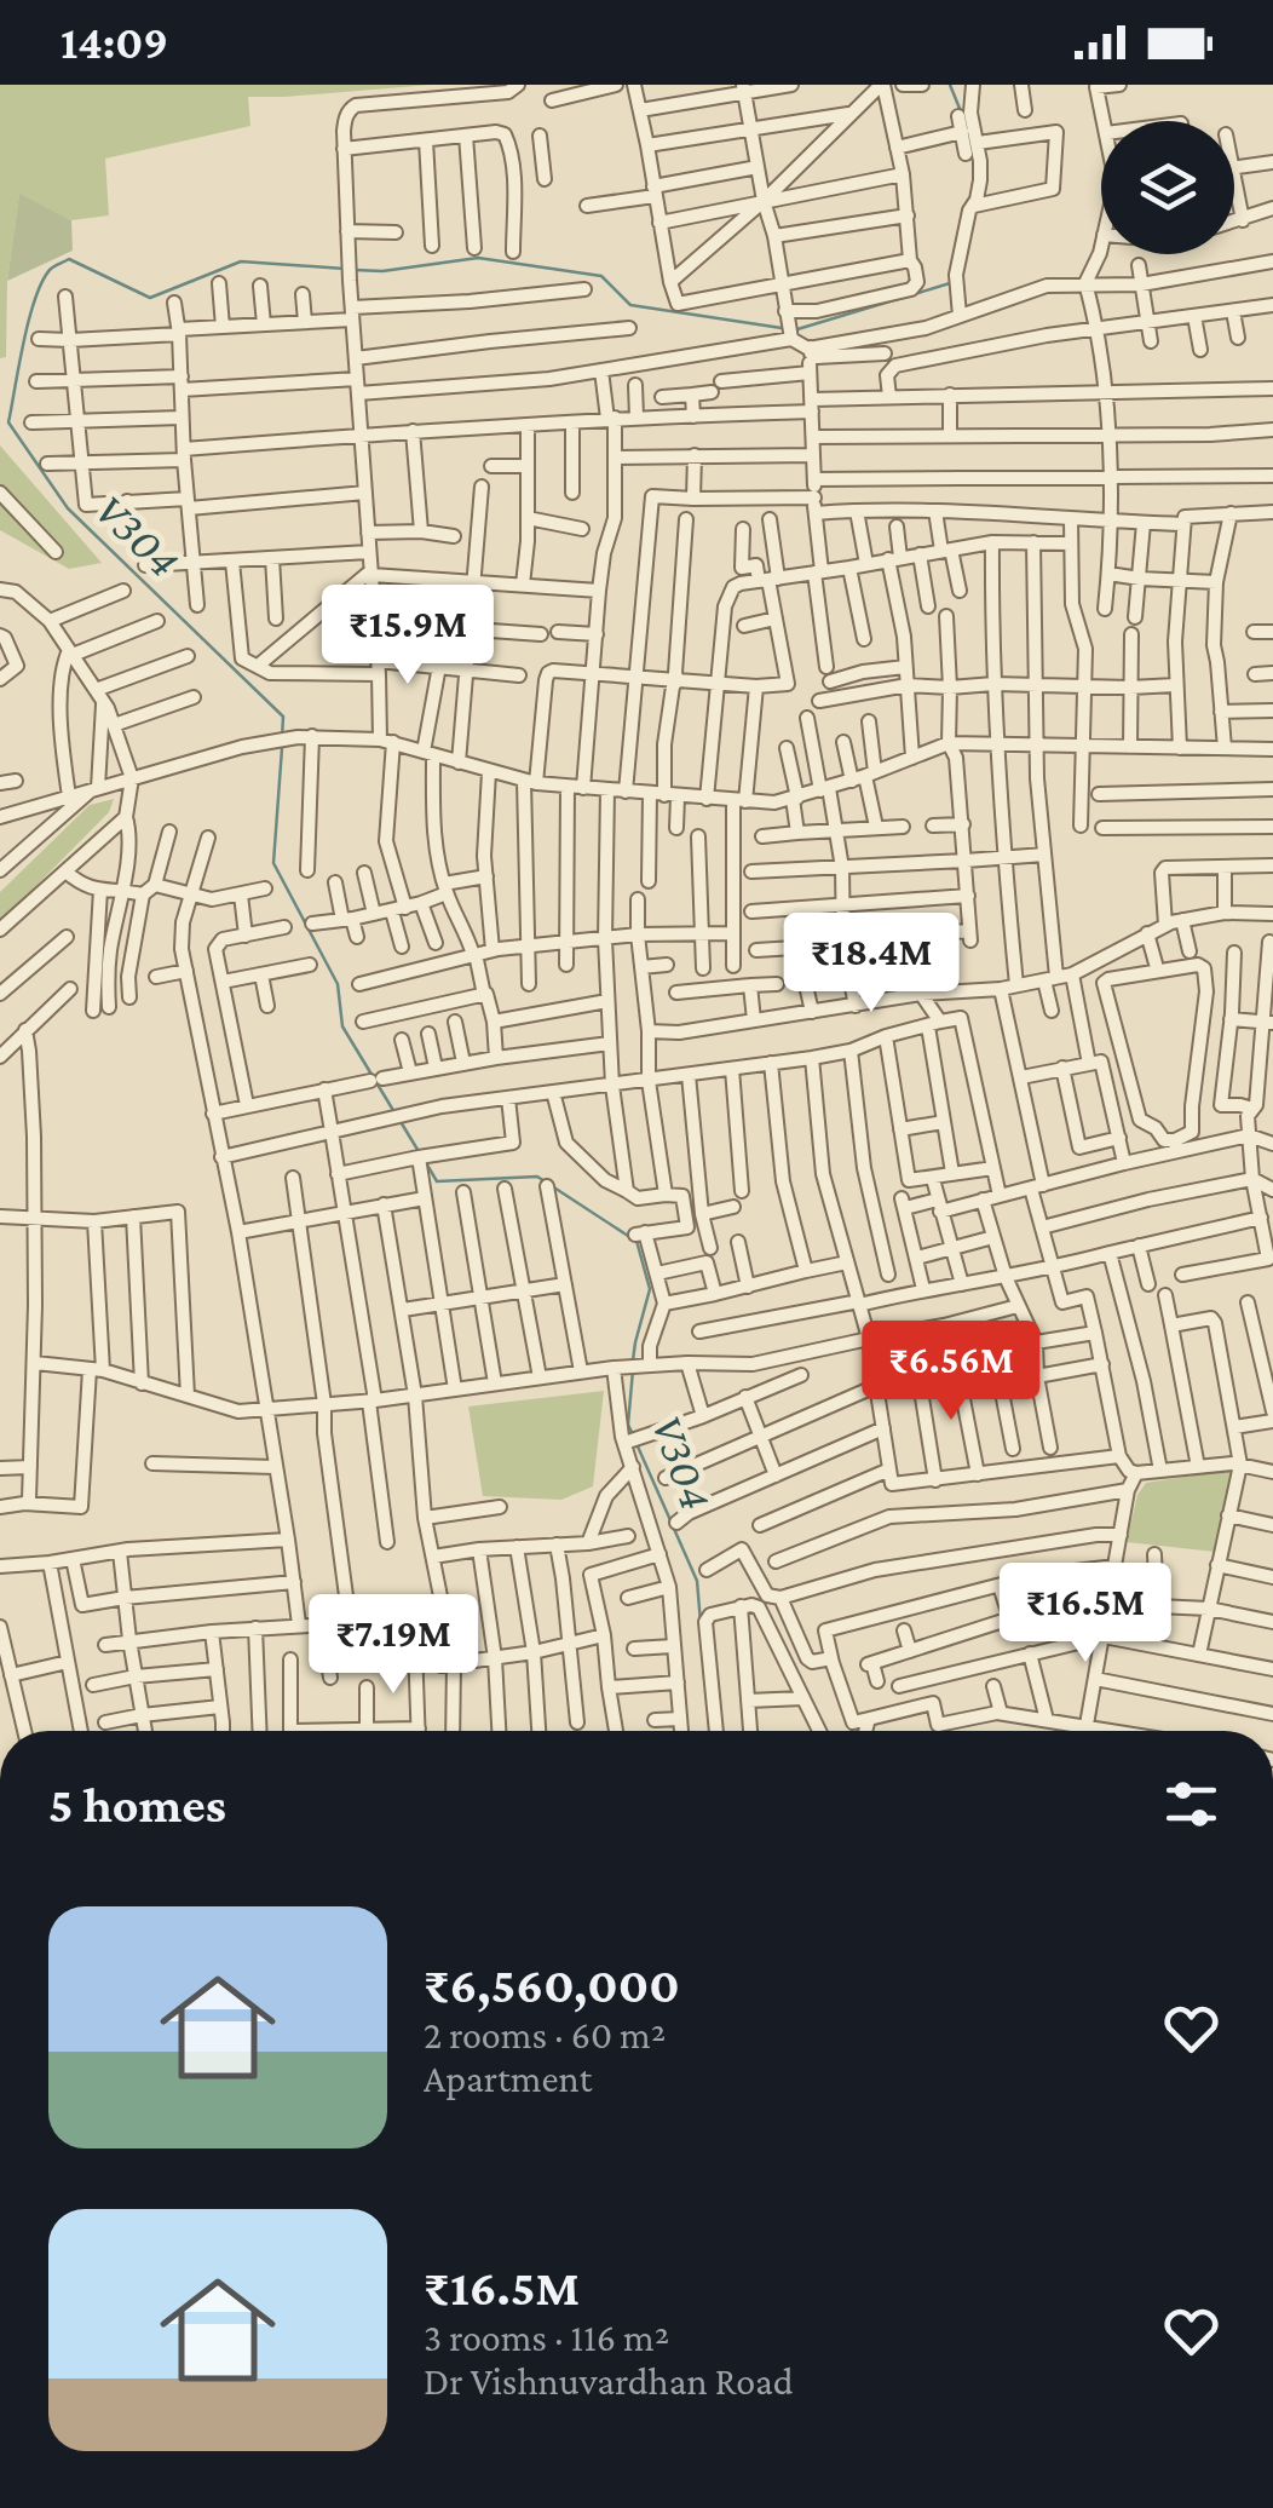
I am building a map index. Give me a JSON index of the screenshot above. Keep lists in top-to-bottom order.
{
  "water": ["V304"],
  "page": {
    "status": "14:09",
    "price": [
      "₹15.9M",
      "₹18.4M",
      "₹6.56M",
      "₹16.5M",
      "₹7.19M"
    ],
    "heading": "5 homes",
    "list": [
      {
        "name": "₹6,560,000",
        "note": "2 rooms · 60 m² · Apartment"
      },
      {
        "name": "₹16.5M",
        "note": "3 rooms · 116 m² · Dr Vishnuvardhan Road"
      }
    ]
  }
}
